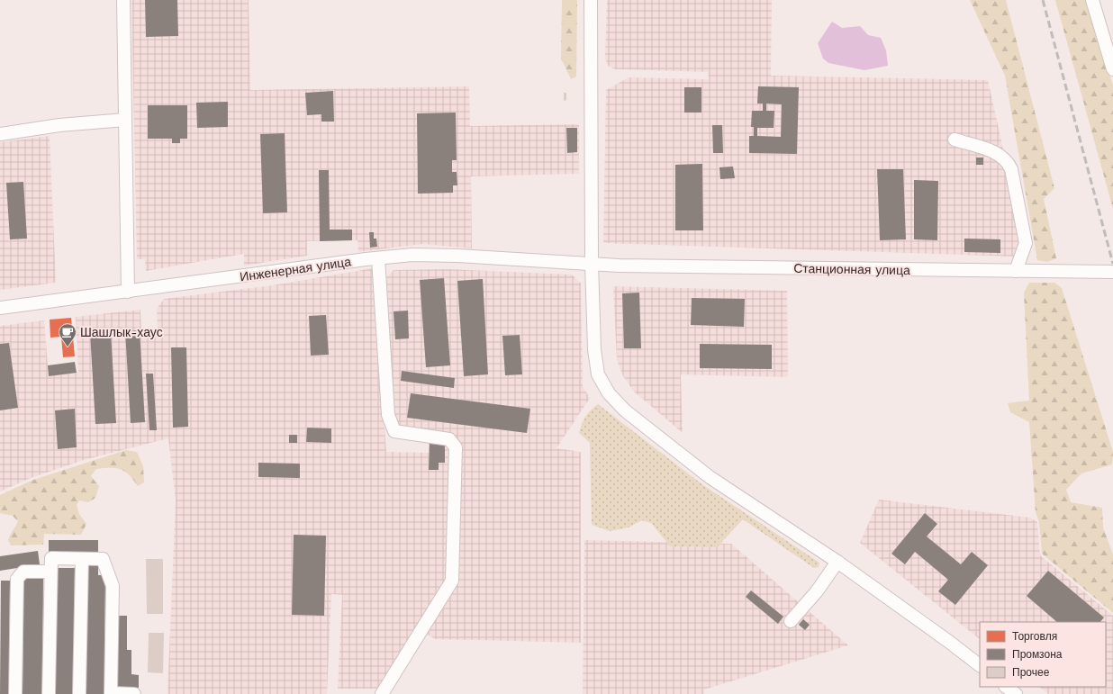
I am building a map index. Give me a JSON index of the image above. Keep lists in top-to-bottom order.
{
  "streets": {
    "street": ["Инженерная улица", "Станционная улица"]
  },
  "crossings": [
    ["Инженерная улица", "Станционная улица"]
  ],
  "places": {
    "cafe": ["Шашлык-хаус"]
  },
  "legend": ["Торговля", "Промзона", "Прочее"]
}
